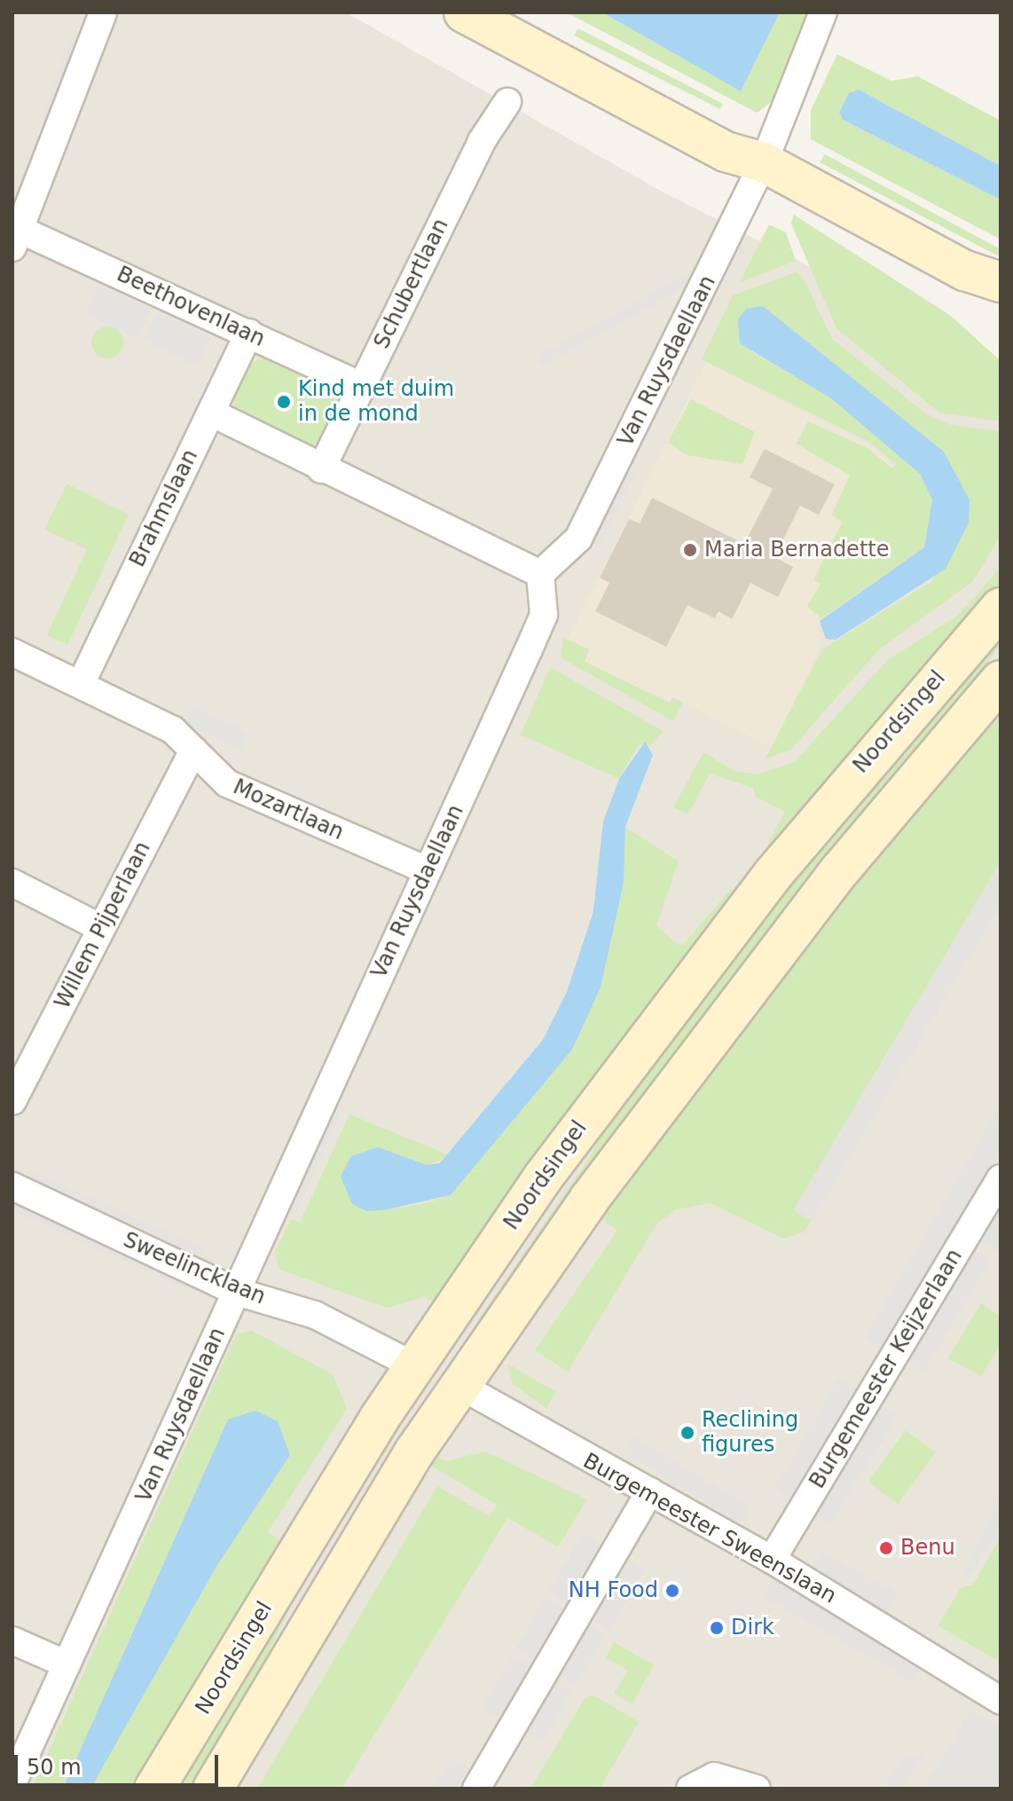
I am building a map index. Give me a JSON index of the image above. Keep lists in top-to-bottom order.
{
  "streets": {
    "main road": ["Noordsingel", "Burgemeester Sweenslaan"],
    "street": [
      "Schubertlaan",
      "Beethovenlaan",
      "Van Ruysdaellaan",
      "Brahmslaan",
      "Mozartlaan",
      "Willem Pijperlaan",
      "Sweelincklaan",
      "Burgemeester Keijzerlaan"
    ]
  },
  "crossings": [
    ["Schubertlaan", "Beethovenlaan"],
    ["Beethovenlaan", "Brahmslaan"],
    ["Van Ruysdaellaan", "Mozartlaan"],
    ["Van Ruysdaellaan", "Sweelincklaan"],
    ["Brahmslaan", "Mozartlaan"],
    ["Noordsingel", "Sweelincklaan"],
    ["Noordsingel", "Burgemeester Sweenslaan"],
    ["Mozartlaan", "Willem Pijperlaan"],
    ["Sweelincklaan", "Burgemeester Sweenslaan"],
    ["Burgemeester Keijzerlaan", "Burgemeester Sweenslaan"]
  ],
  "places": [
    "Kind met duim in de mond",
    "Maria Bernadette",
    "Reclining figures",
    "Benu",
    "NH Food",
    "Dirk"
  ],
  "scale_bar": "50 m"
}
